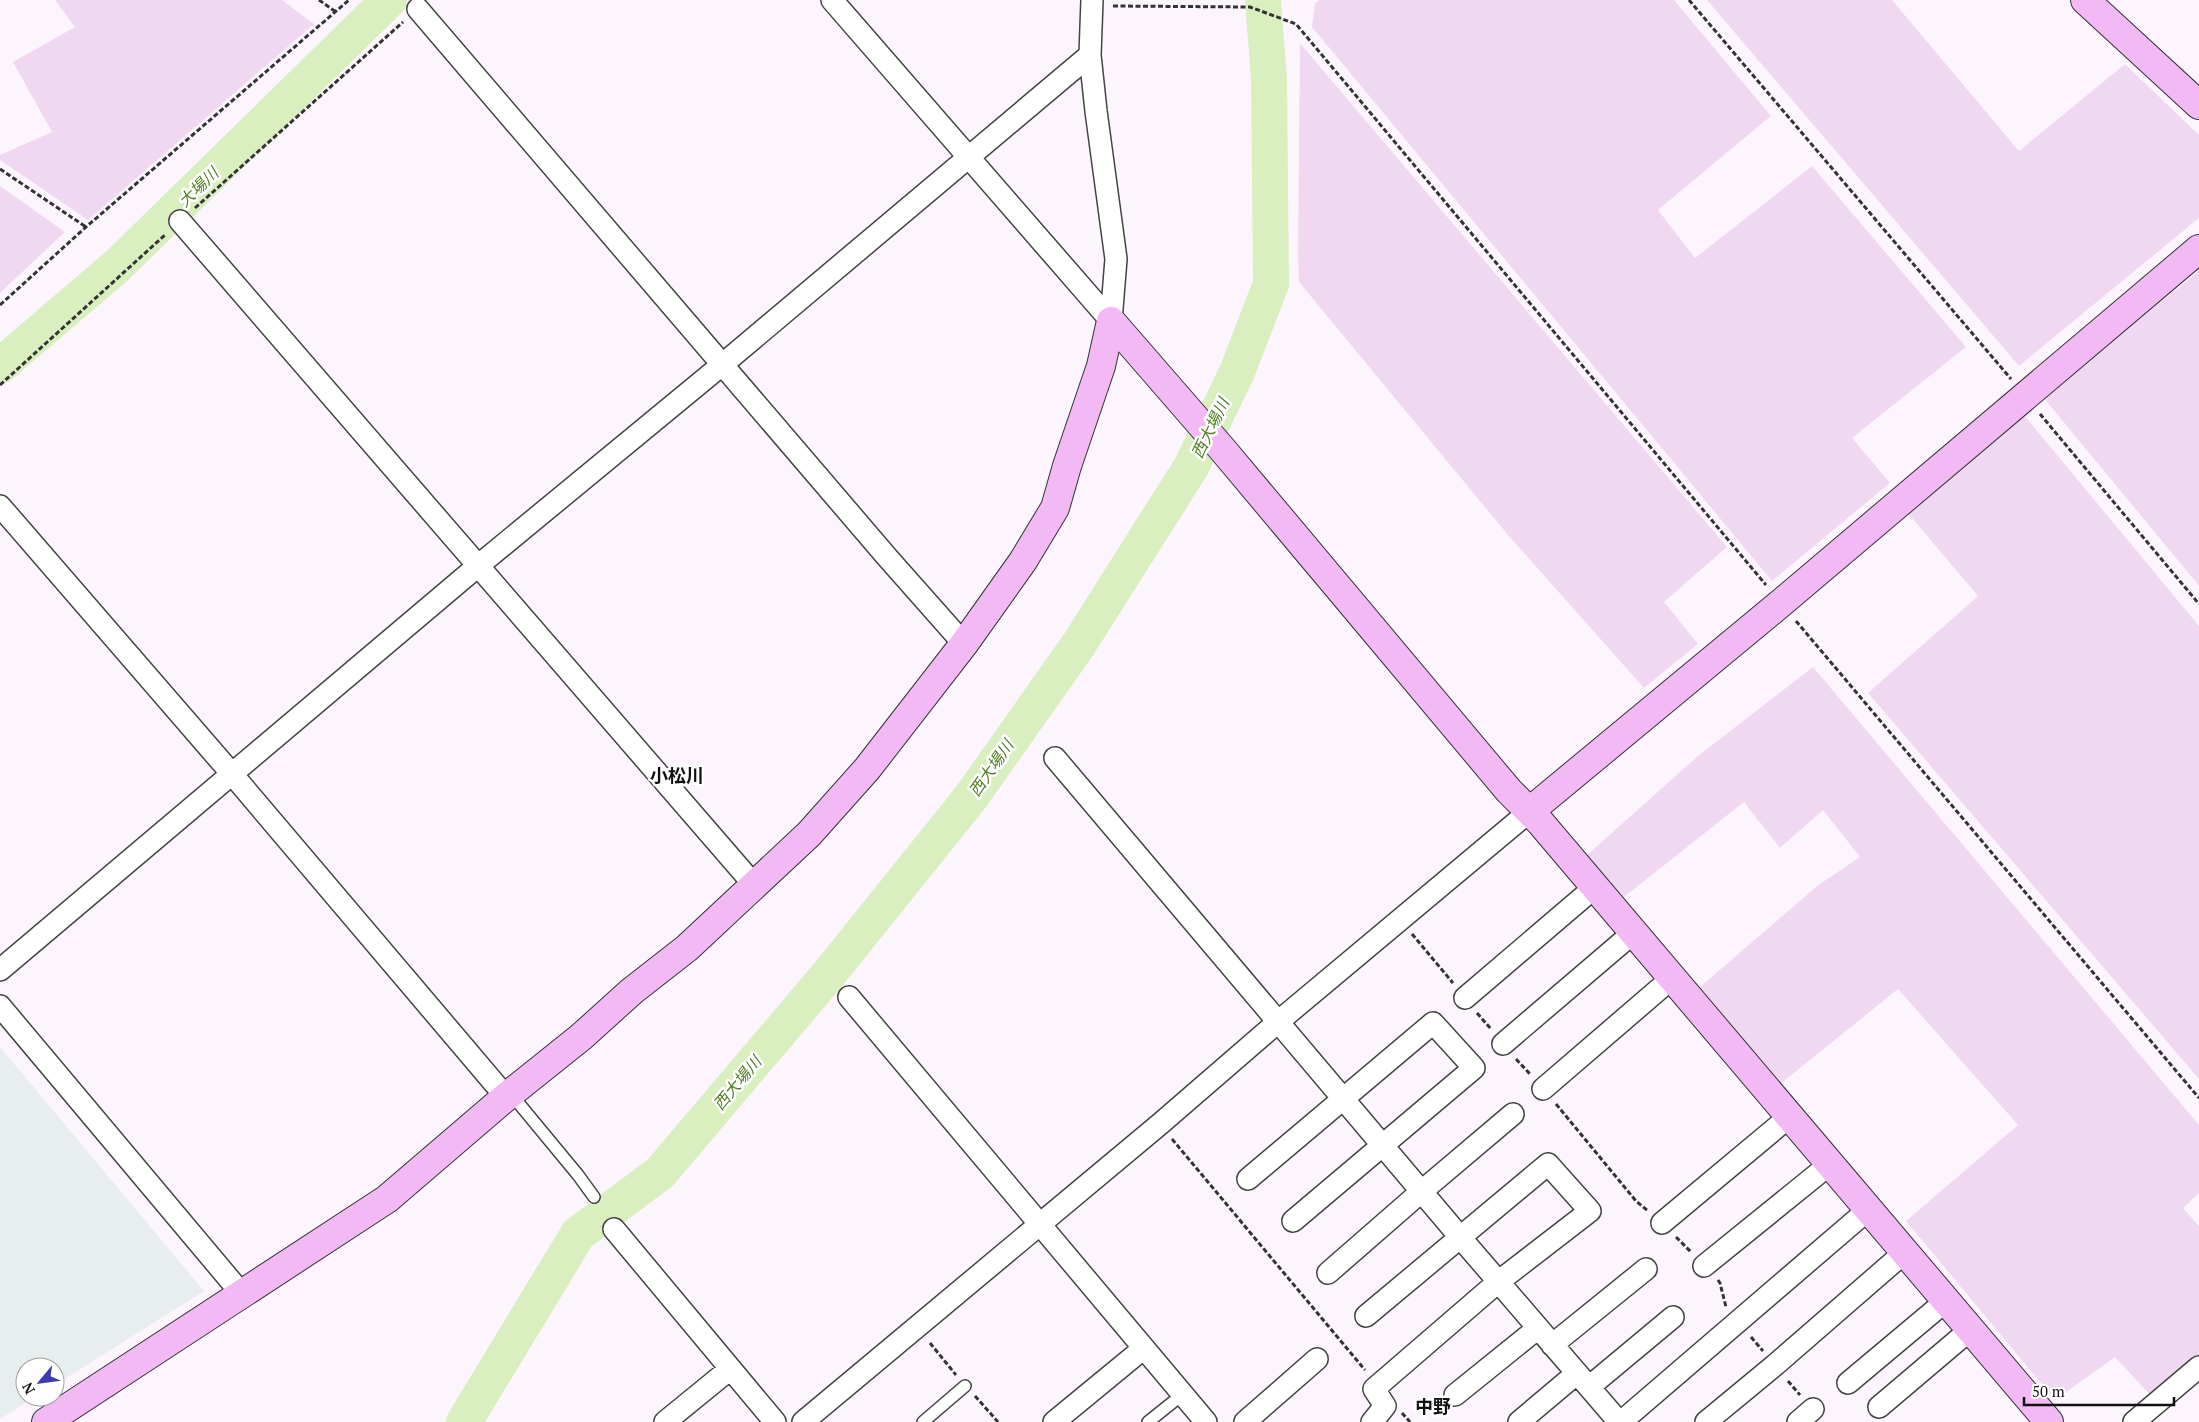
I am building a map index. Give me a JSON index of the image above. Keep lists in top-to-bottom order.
{
  "districts": ["小松川", "中野"],
  "water": ["大場川", "西大場川"],
  "scale_bar": "50 m",
  "north": "bottom left"
}
